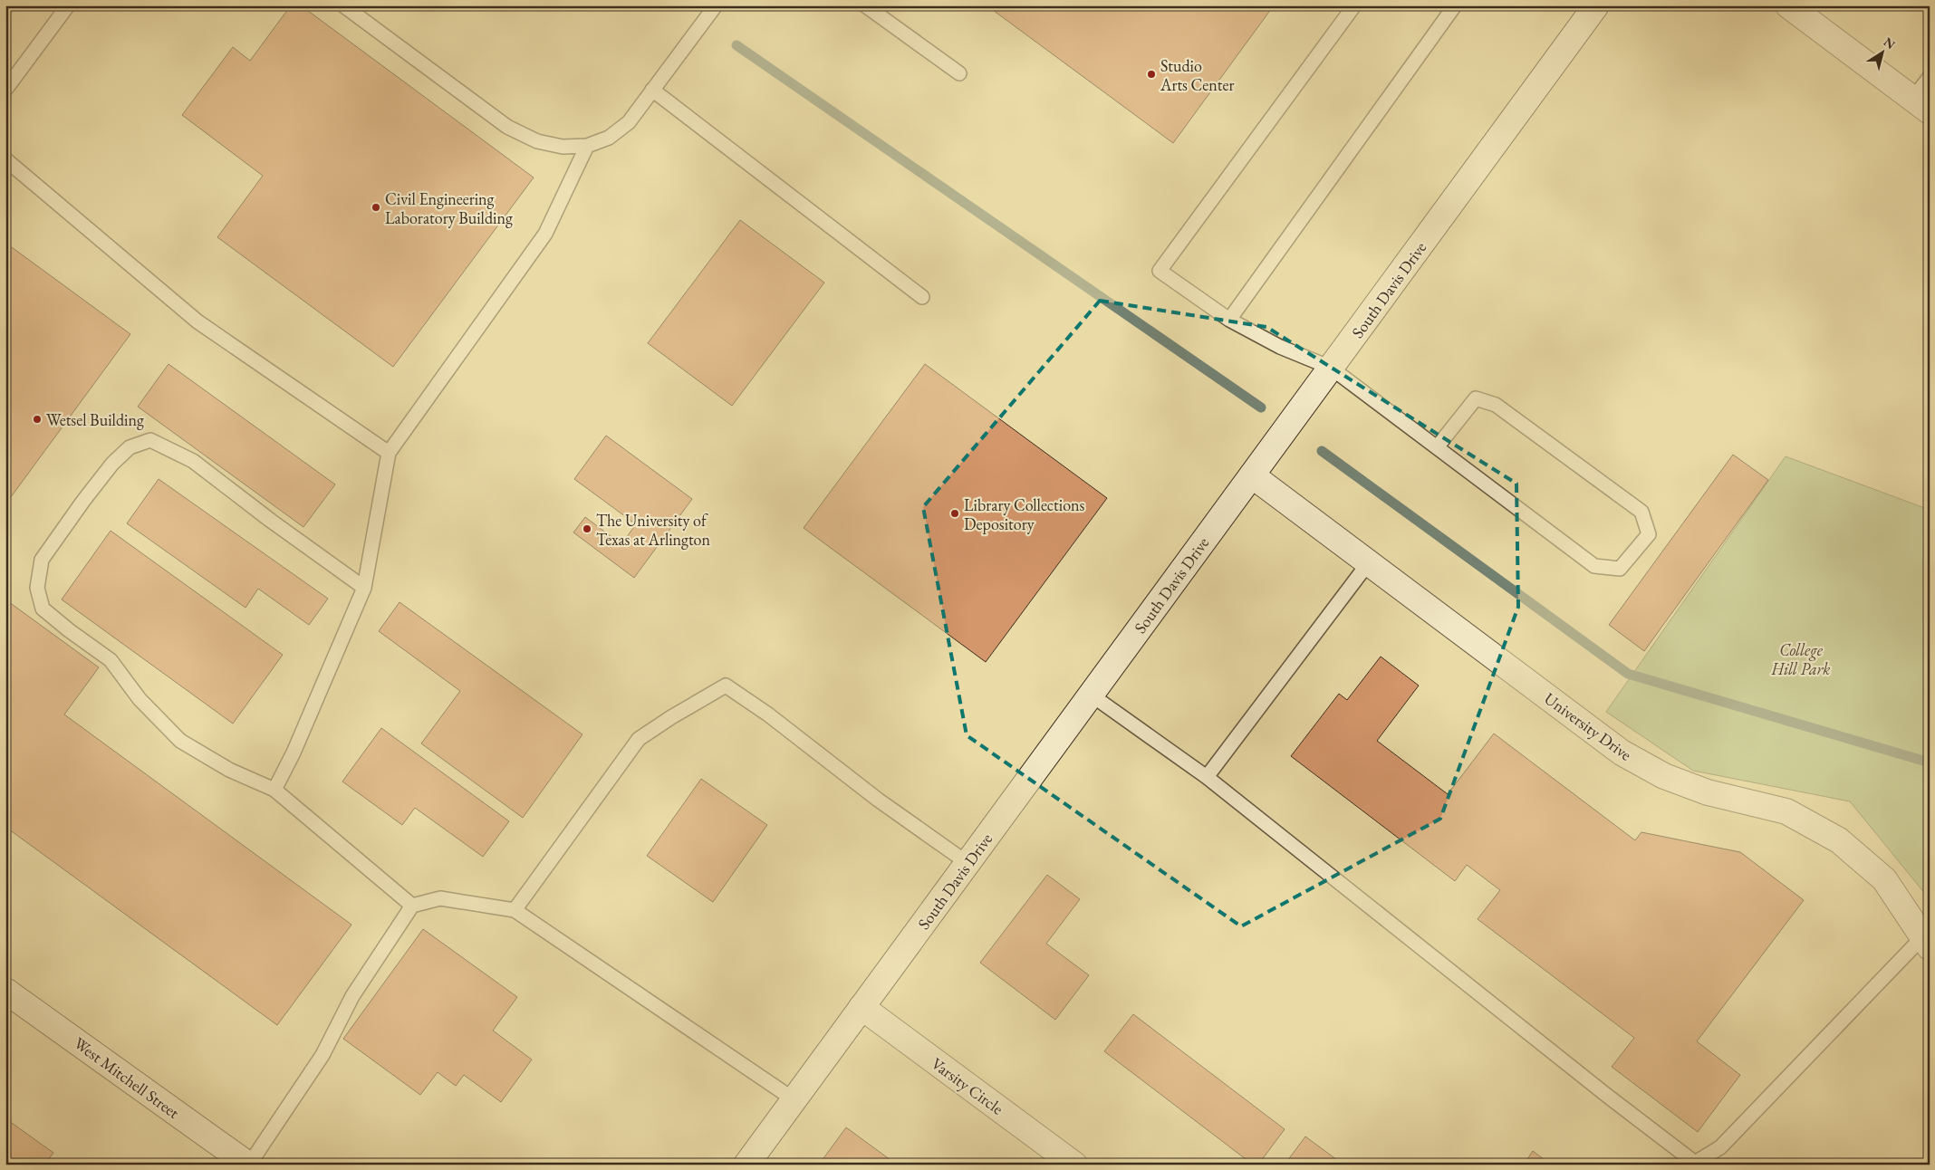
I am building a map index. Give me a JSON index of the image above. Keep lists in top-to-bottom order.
{
  "streets": {
    "street": [
      "South Davis Drive",
      "University Drive",
      "West Mitchell Street",
      "Varsity Circle"
    ]
  },
  "crossings": [
    ["South Davis Drive", "University Drive"],
    ["South Davis Drive", "Varsity Circle"]
  ],
  "parks": ["College Hill Park"],
  "places": [
    "Studio Arts Center",
    "Civil Engineering Laboratory Building",
    "Wetsel Building",
    "Library Collections Depository",
    "The University of Texas at Arlington"
  ],
  "north": "top right"
}
